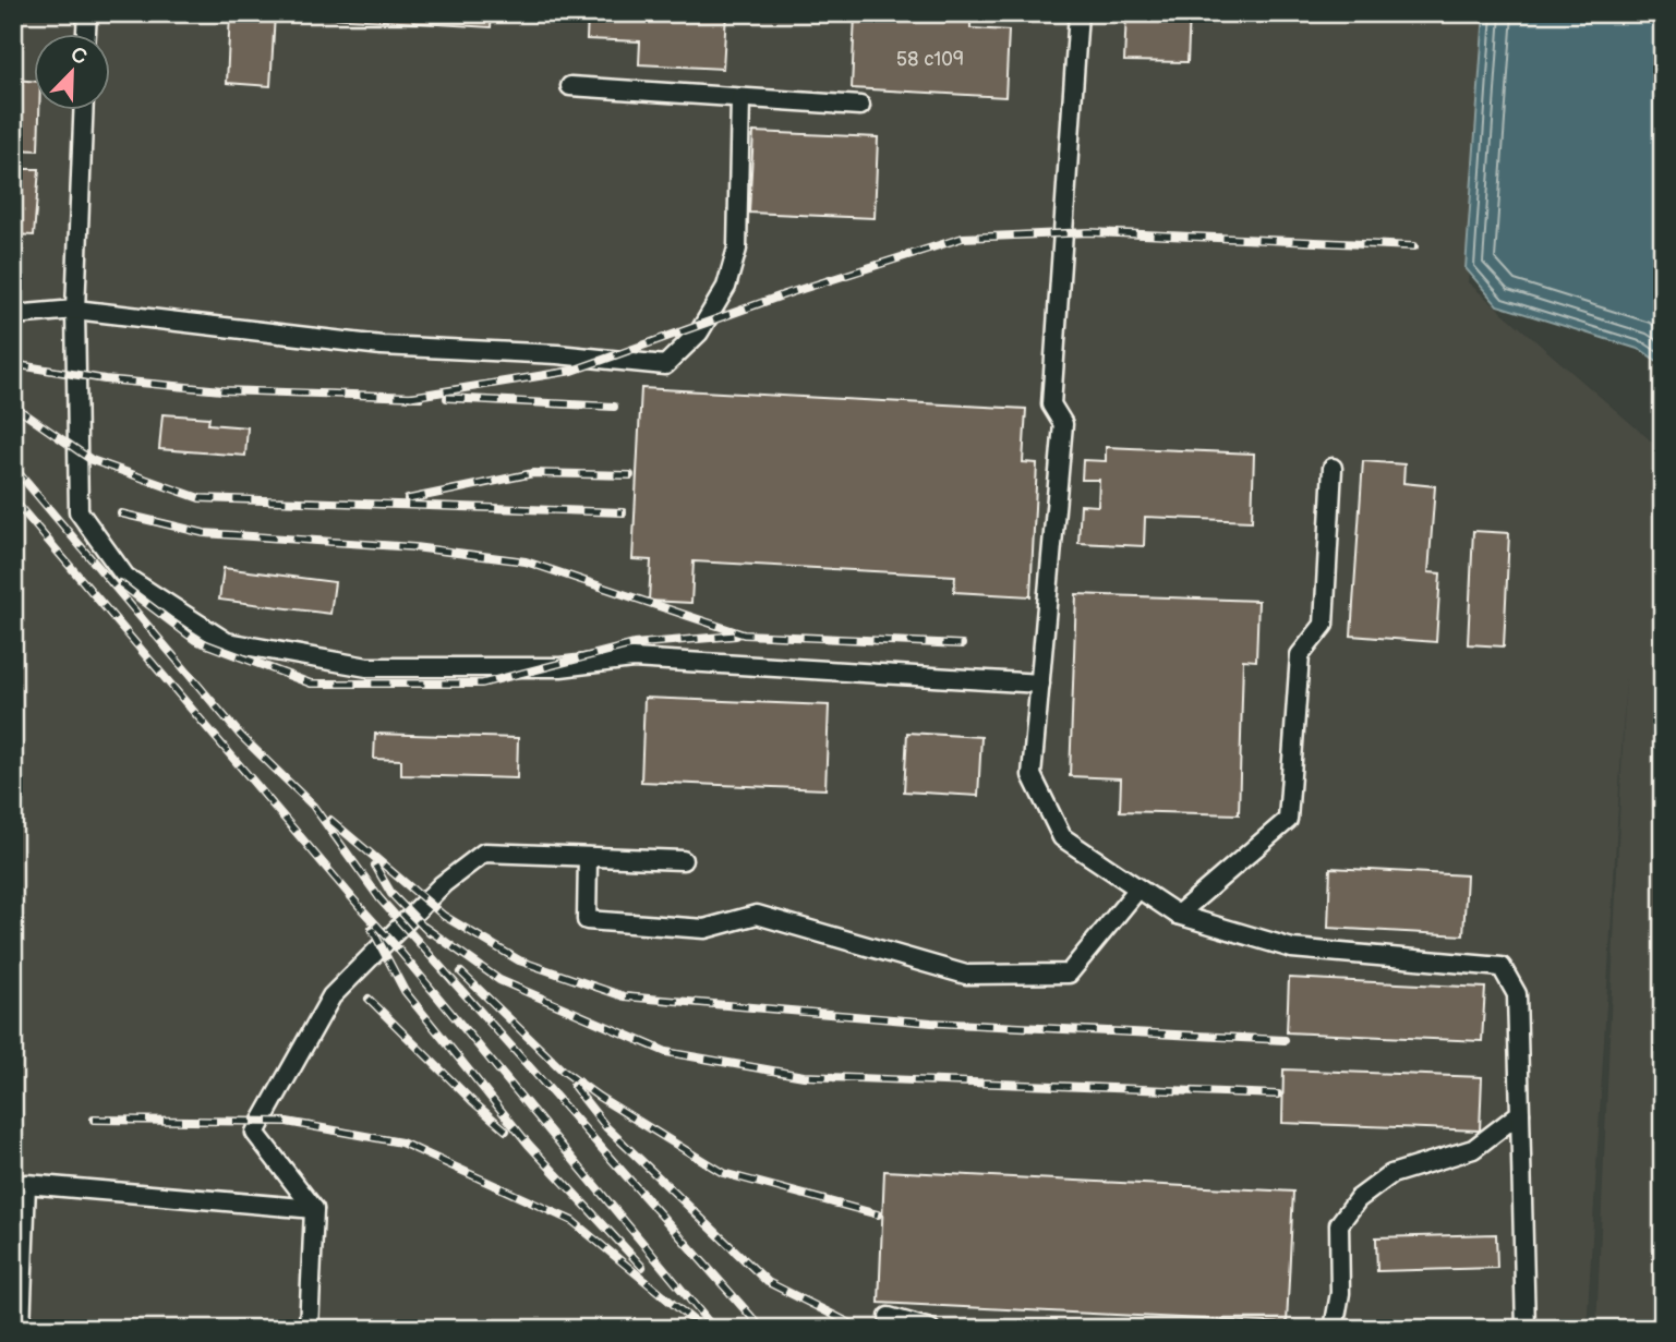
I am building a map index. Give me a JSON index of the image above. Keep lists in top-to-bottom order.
{
  "house_numbers": ["58 с109"],
  "north": "top right"
}
